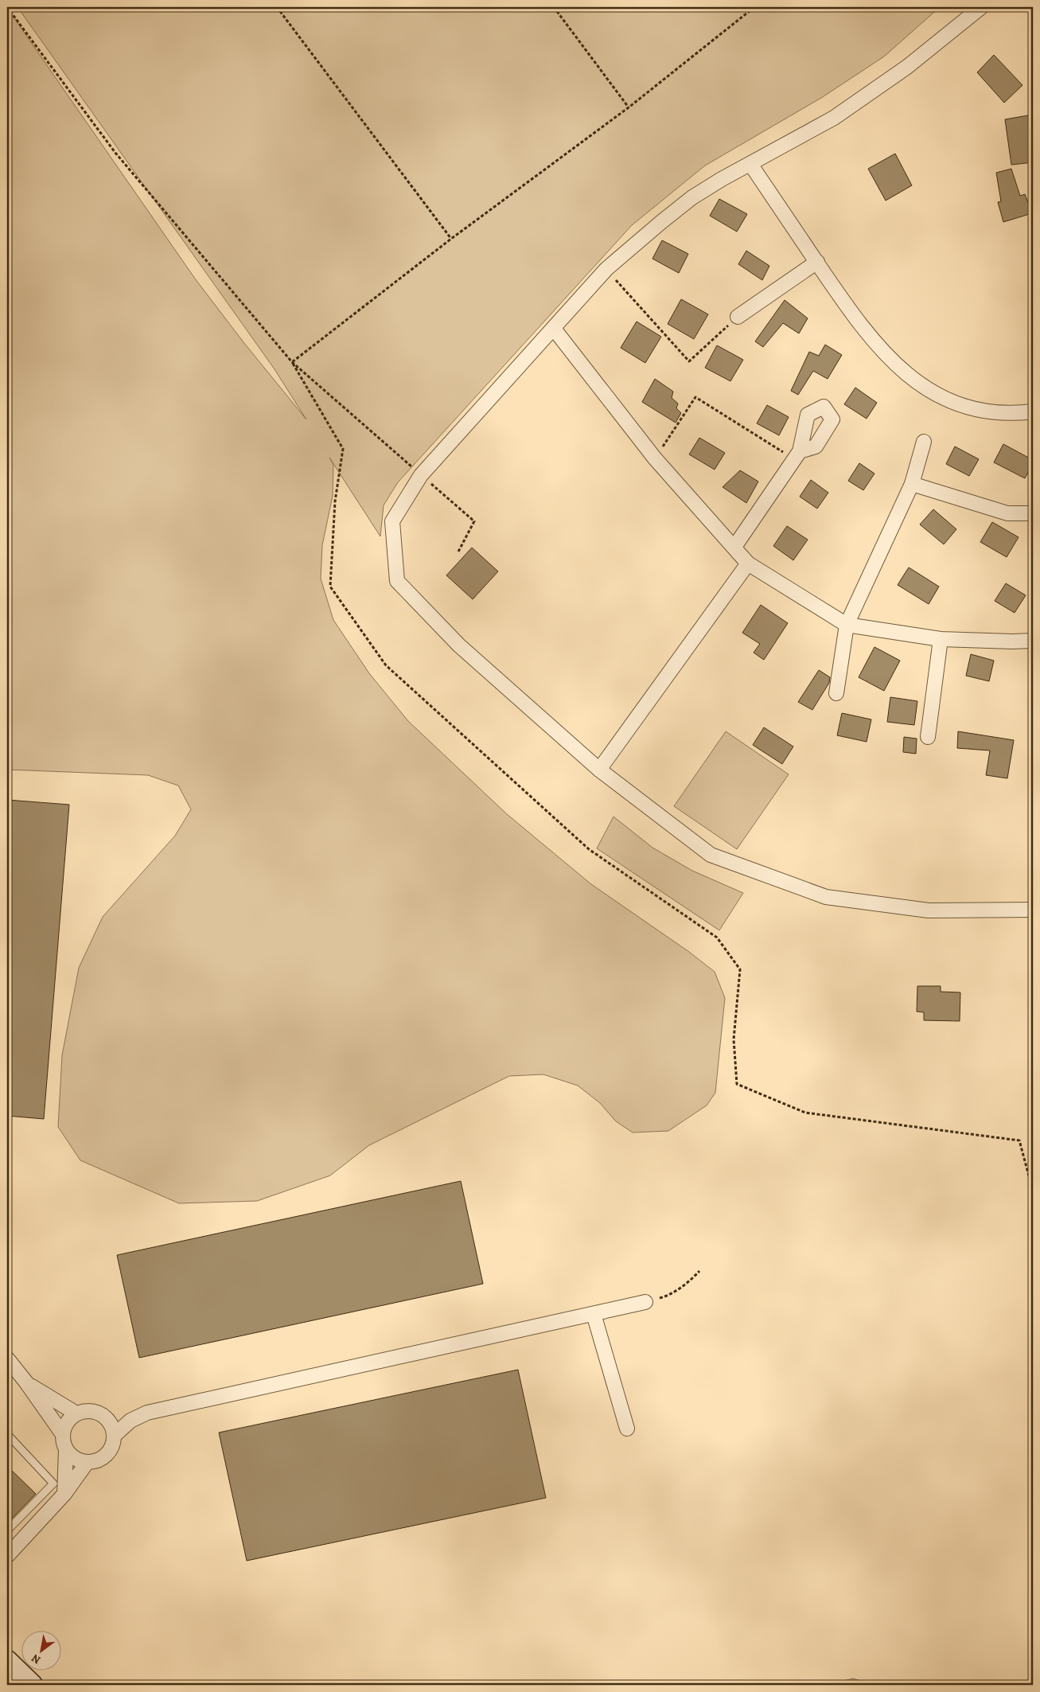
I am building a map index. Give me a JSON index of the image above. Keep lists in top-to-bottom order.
{
  "north": "bottom left"
}
